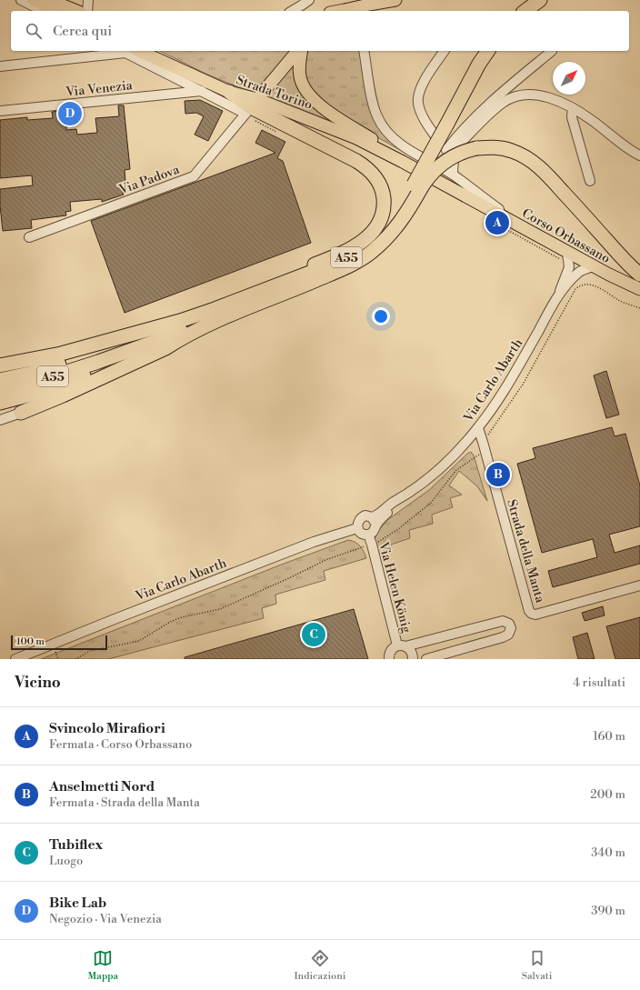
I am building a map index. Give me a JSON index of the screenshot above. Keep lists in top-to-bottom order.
{
  "streets": {
    "highway": ["A55"],
    "main road": ["Strada Torino", "Corso Orbassano"],
    "street": [
      "Via Venezia",
      "Via Padova",
      "Via Carlo Abarth",
      "Strada della Manta",
      "Via Helen König"
    ]
  },
  "crossings": [
    ["Via Venezia", "Strada Torino"],
    ["Strada Torino", "Via Padova"],
    ["Strada Torino", "Corso Orbassano"],
    ["Corso Orbassano", "Via Carlo Abarth"],
    ["Via Carlo Abarth", "Strada della Manta"],
    ["Via Carlo Abarth", "Via Helen König"]
  ],
  "scale_bar": "100 m",
  "north": "top right",
  "page": {
    "search": "Cerca qui",
    "pins": [
      "D",
      "A",
      "B",
      "C"
    ],
    "scale": "100 m",
    "heading": ["Vicino", "4 risultati"],
    "list": [
      {
        "mark": "A",
        "name": "Svincolo Mirafiori",
        "note": "Fermata · Corso Orbassano",
        "value": "160 m"
      },
      {
        "mark": "B",
        "name": "Anselmetti Nord",
        "note": "Fermata · Strada della Manta",
        "value": "200 m"
      },
      {
        "mark": "C",
        "name": "Tubiflex",
        "note": "Luogo",
        "value": "340 m"
      },
      {
        "mark": "D",
        "name": "Bike Lab",
        "note": "Negozio · Via Venezia",
        "value": "390 m"
      }
    ],
    "nav": ["Mappa", "Indicazioni", "Salvati"]
  }
}
